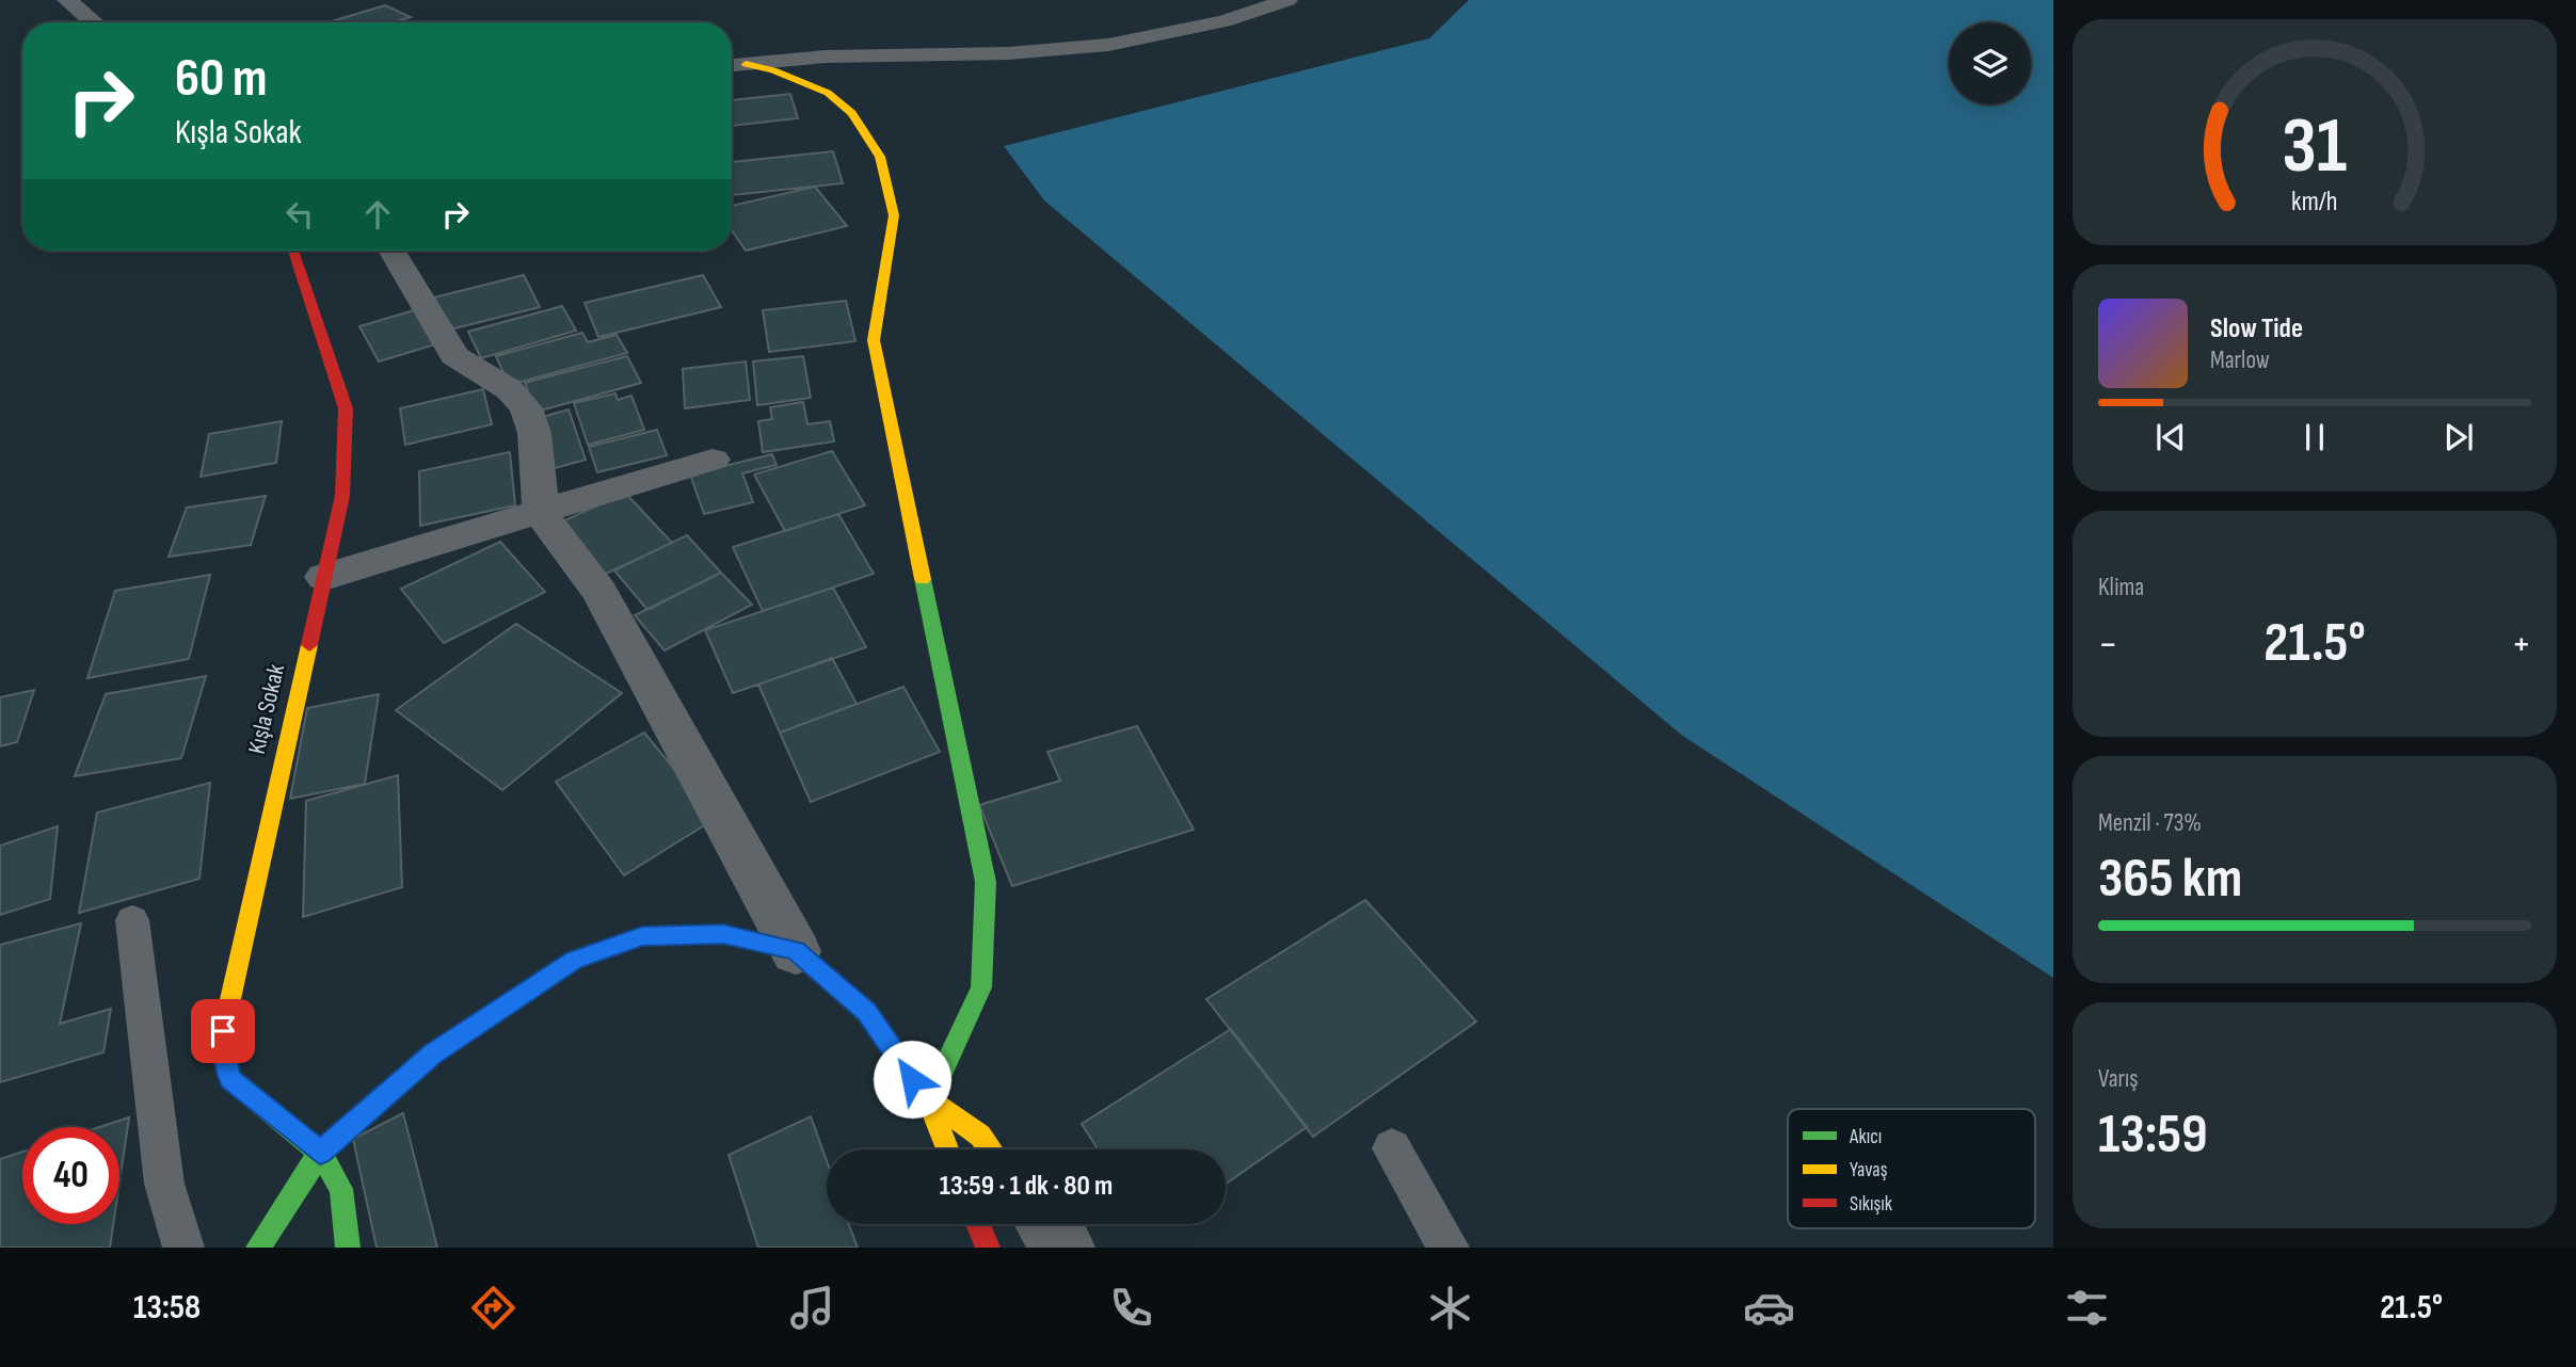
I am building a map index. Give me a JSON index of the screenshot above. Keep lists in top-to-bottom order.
{
  "streets": {
    "street": ["Kışla Sokak"]
  },
  "legend": ["Akıcı", "Yavaş", "Sıkışık"],
  "page": {
    "turn": ["60 m", "Kışla Sokak"],
    "song": ["Slow Tide", "Marlow"],
    "tile": [
      "Klima",
      ["Menzil · 73%", "365 km"],
      ["Varış", "13:59"]
    ],
    "heat": ["−", "21.5°", "+"],
    "limit": "40",
    "trip": "13:59 · 1 dk · 80 m",
    "tabs": ["13:58", "21.5°"],
    "gauge": ["31", "km/h"]
  }
}
